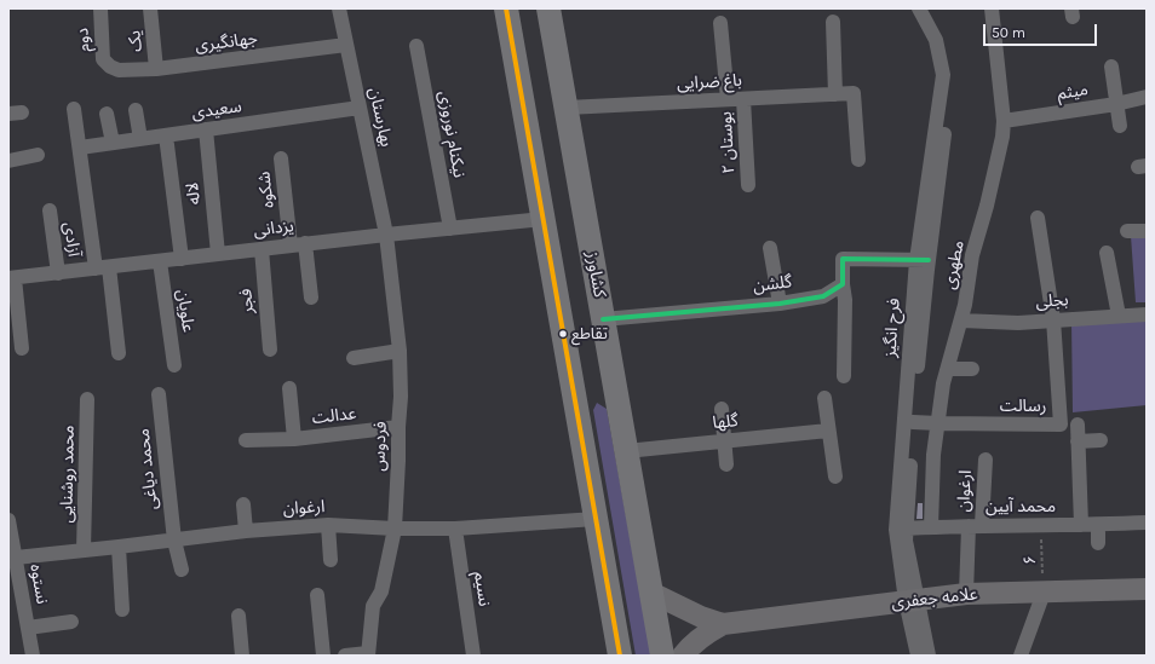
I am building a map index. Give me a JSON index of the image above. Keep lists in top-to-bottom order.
{
  "streets": {
    "main road": ["کشاورز", "علامه جعفری"],
    "street": [
      "دوم",
      "یک",
      "جهانگیری",
      "باغ ضرایی",
      "میثم",
      "سعیدی",
      "بهارستان",
      "نیکنام نوروزی",
      "بوستان ۲",
      "شکوه",
      "لاله",
      "یزدانی",
      "آزادی",
      "مطهری",
      "گلشن",
      "فجر",
      "بجلی",
      "علویان",
      "فرح انگیز",
      "رسالت",
      "عدالت",
      "گلها",
      "فردوس",
      "محمد دیاغی",
      "محمد روشنایی",
      "ارغوان",
      "محمد آیین",
      "نستوه",
      "نسیم"
    ],
    "path": ["۶"]
  },
  "crossings": [
    ["دوم", "جهانگیری"],
    ["یک", "جهانگیری"],
    ["جهانگیری", "بهارستان"],
    ["باغ ضرایی", "بوستان ۲"],
    ["باغ ضرایی", "کشاورز"],
    ["میثم", "مطهری"],
    ["سعیدی", "بهارستان"],
    ["سعیدی", "لاله"],
    ["بهارستان", "یزدانی"],
    ["بهارستان", "فردوس"],
    ["نیکنام نوروزی", "یزدانی"],
    ["شکوه", "یزدانی"],
    ["لاله", "یزدانی"],
    ["یزدانی", "آزادی"],
    ["یزدانی", "فجر"],
    ["یزدانی", "علویان"],
    ["یزدانی", "فردوس"],
    ["مطهری", "بجلی"],
    ["مطهری", "رسالت"],
    ["مطهری", "محمد آیین"],
    ["کشاورز", "گلشن"],
    ["کشاورز", "گلها"],
    ["کشاورز", "علامه جعفری"],
    ["بجلی", "رسالت"],
    ["فرح انگیز", "محمد آیین"],
    ["عدالت", "فردوس"],
    ["فردوس", "ارغوان"],
    ["محمد دیاغی", "ارغوان"],
    ["محمد روشنایی", "ارغوان"],
    ["ارغوان", "محمد آیین"],
    ["ارغوان", "نستوه"],
    ["ارغوان", "نسیم"],
    ["محمد آیین", "۶"],
    ["۶", "علامه جعفری"]
  ],
  "places": ["تقاطع"],
  "scale_bar": "50 m"
}
